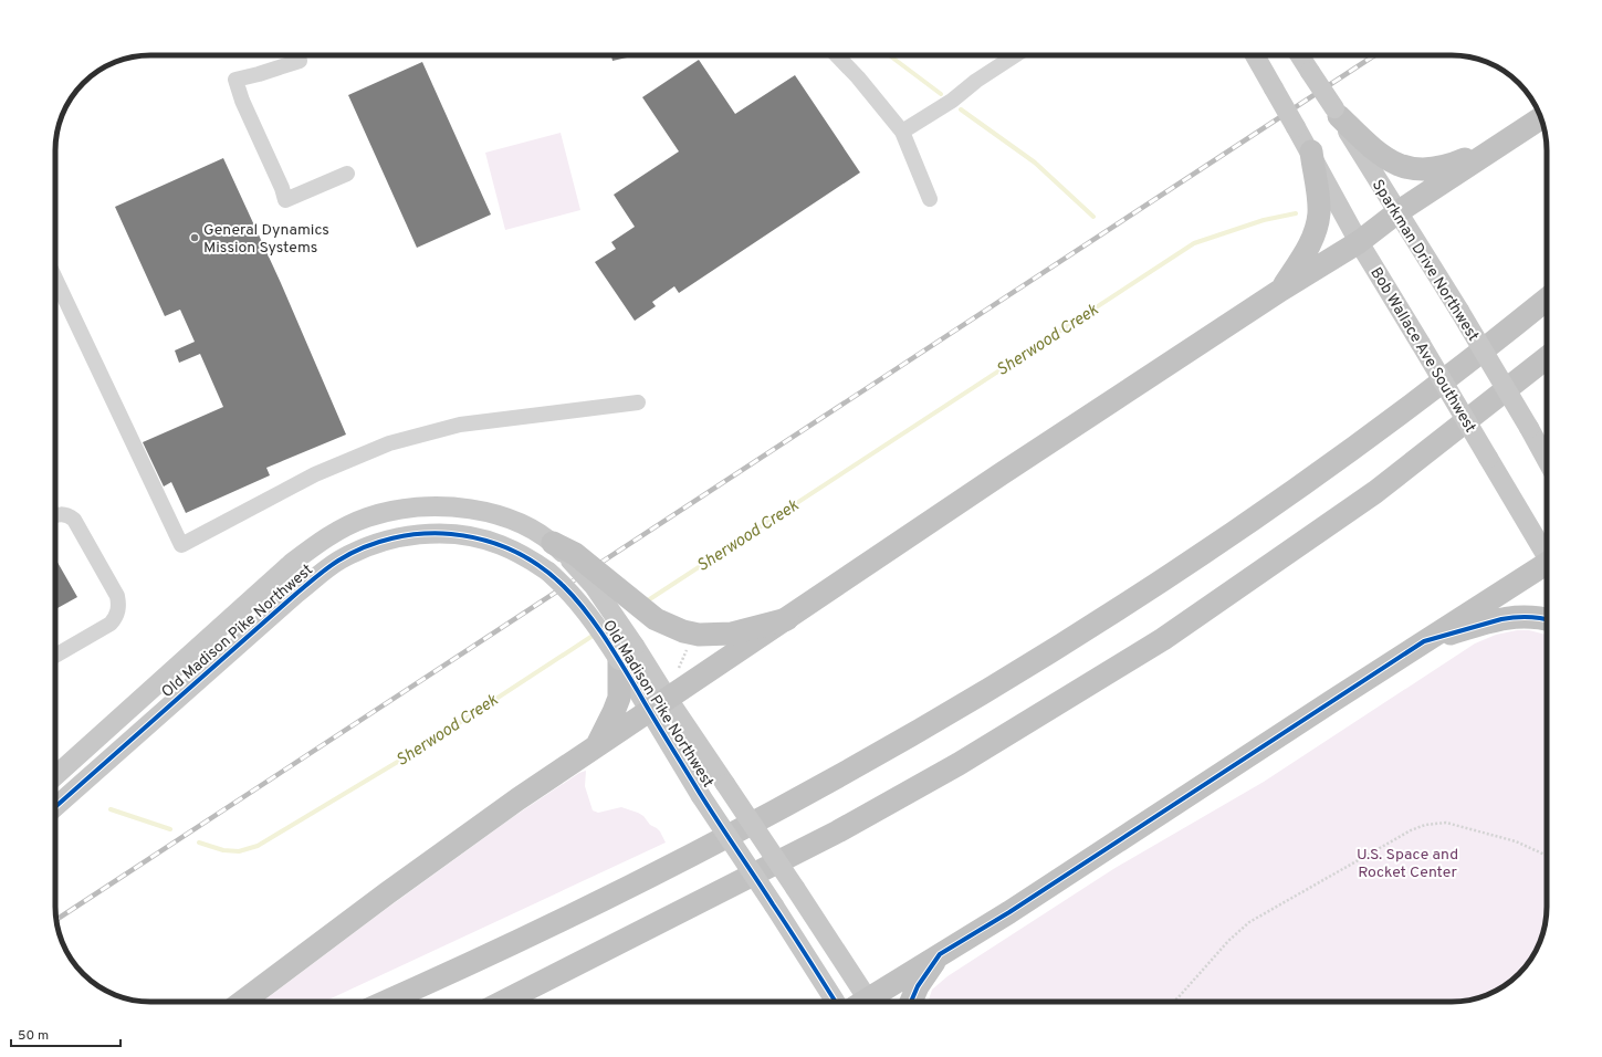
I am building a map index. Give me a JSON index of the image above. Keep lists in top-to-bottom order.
{
  "streets": {
    "main road": ["Sparkman Drive Northwest", "Bob Wallace Ave Southwest", "Old Madison Pike Northwest"]
  },
  "water": ["Sherwood Creek"],
  "parks": ["U.S. Space and Rocket Center"],
  "places": ["General Dynamics Mission Systems"],
  "scale_bar": "50 m"
}
